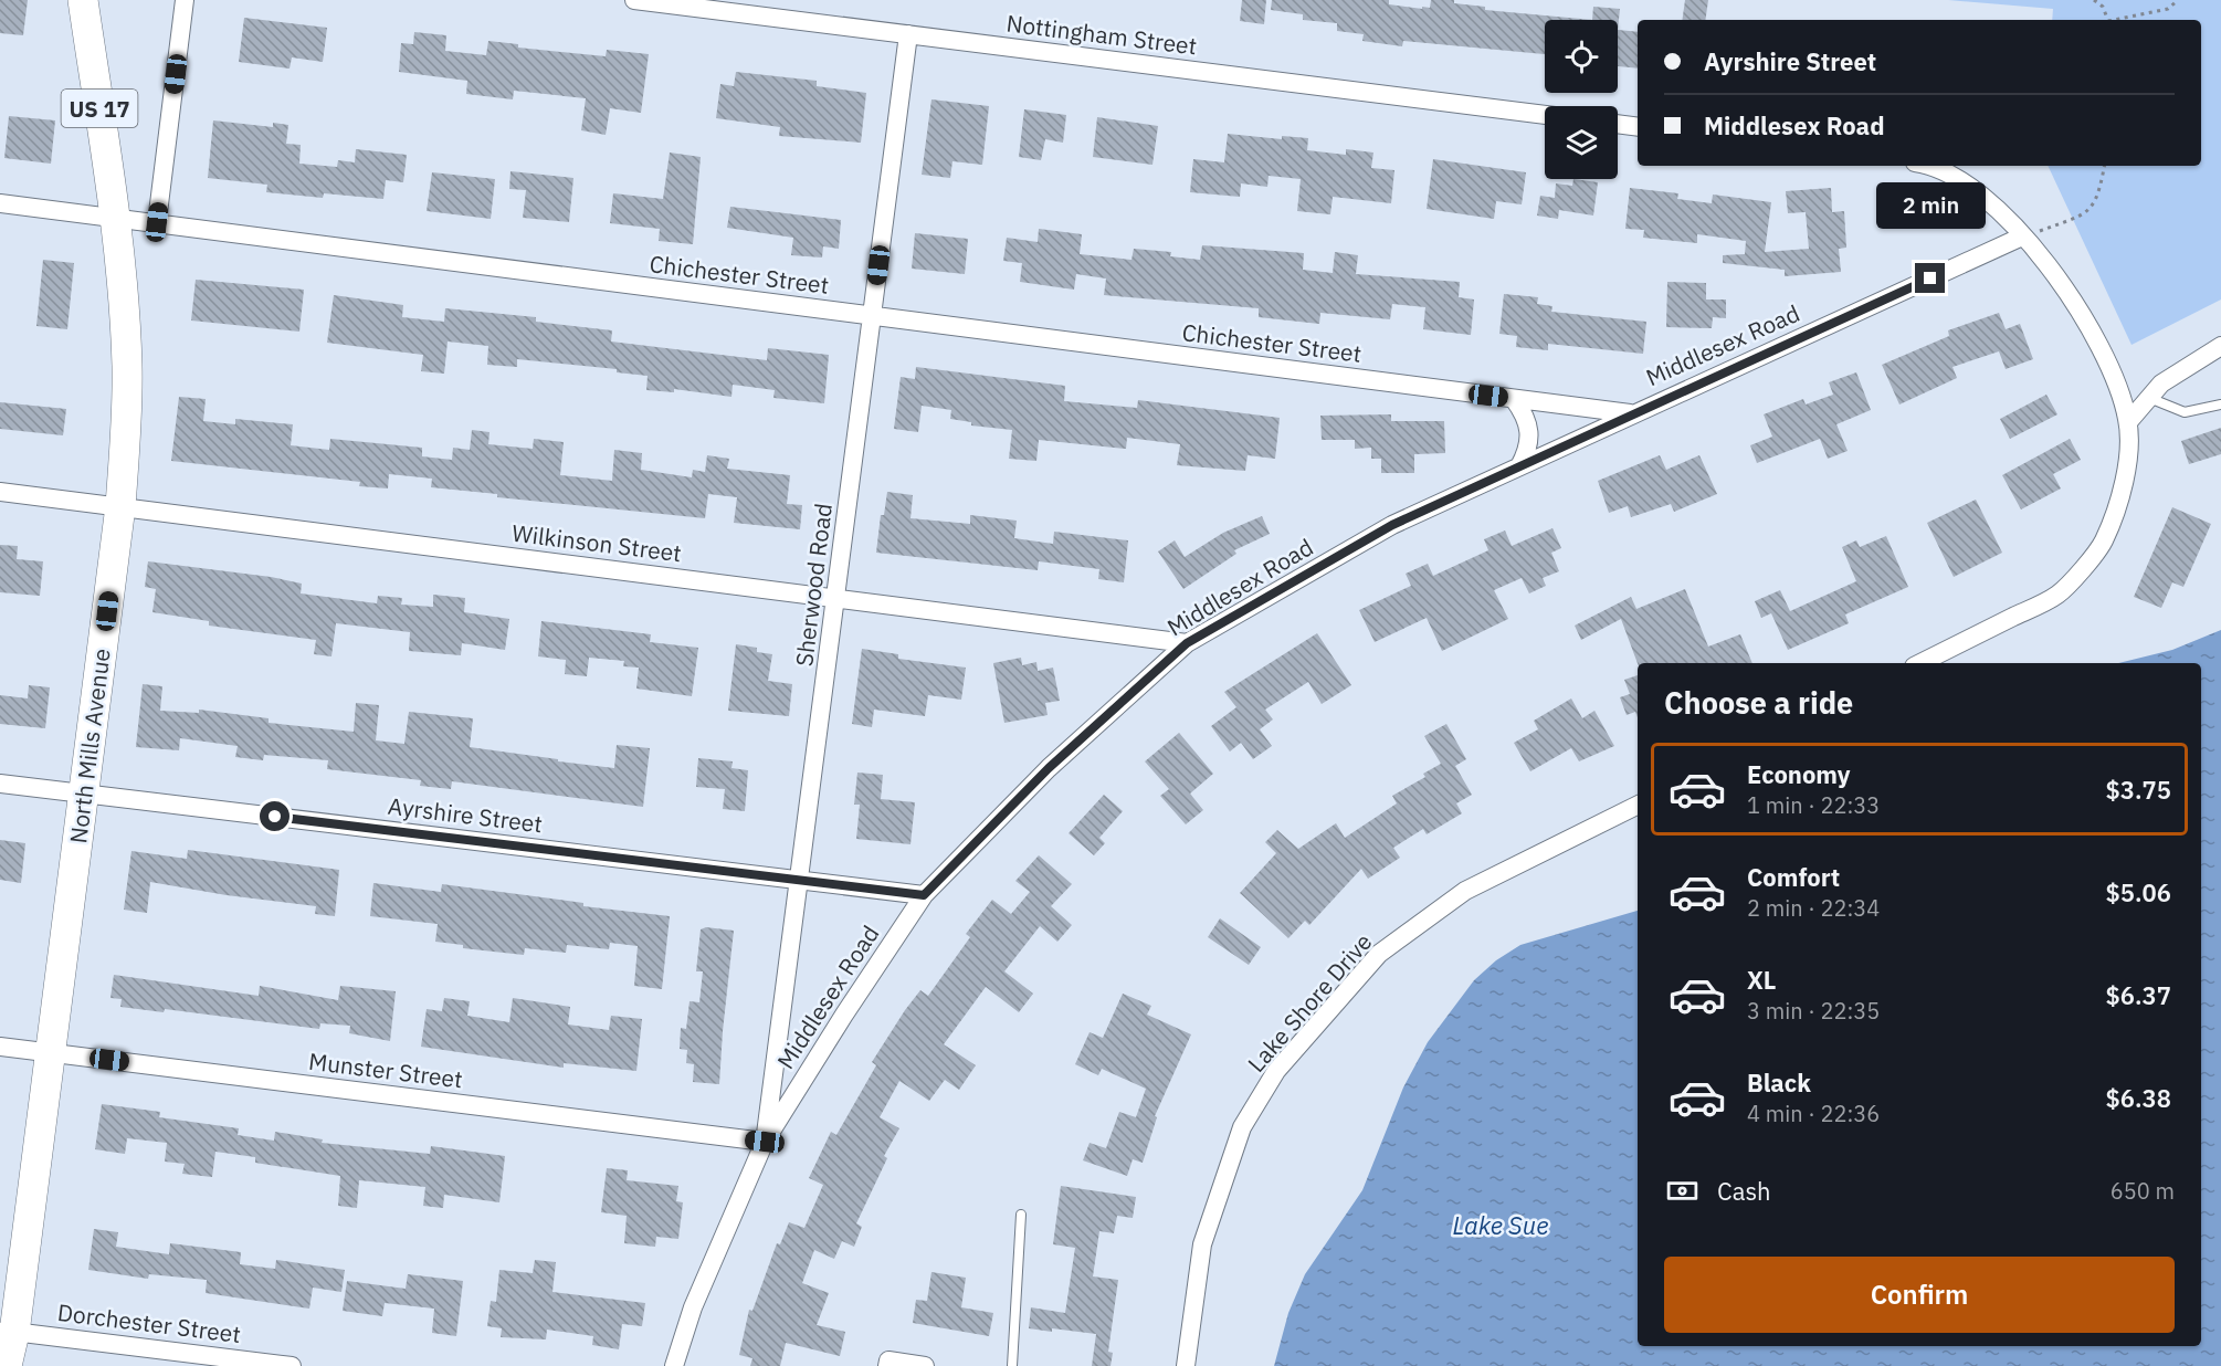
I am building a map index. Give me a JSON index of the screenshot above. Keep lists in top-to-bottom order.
{
  "streets": {
    "main road": ["US 17", "North Mills Avenue"],
    "street": [
      "Nottingham Street",
      "Chichester Street",
      "Middlesex Road",
      "Wilkinson Street",
      "Sherwood Road",
      "Ayrshire Street",
      "Lake Shore Drive",
      "Munster Street",
      "Dorchester Street"
    ]
  },
  "crossings": [
    ["Nottingham Street", "Sherwood Road"],
    ["Chichester Street", "Middlesex Road"],
    ["Chichester Street", "Sherwood Road"],
    ["Chichester Street", "North Mills Avenue"],
    ["Middlesex Road", "Wilkinson Street"],
    ["Middlesex Road", "Sherwood Road"],
    ["Middlesex Road", "Ayrshire Street"],
    ["Middlesex Road", "Munster Street"],
    ["Wilkinson Street", "Sherwood Road"],
    ["Wilkinson Street", "North Mills Avenue"],
    ["Sherwood Road", "Ayrshire Street"],
    ["Sherwood Road", "Munster Street"],
    ["North Mills Avenue", "Ayrshire Street"],
    ["North Mills Avenue", "Munster Street"],
    ["North Mills Avenue", "Dorchester Street"]
  ],
  "water": ["Lake Sue"],
  "page": {
    "banner": ["Ayrshire Street", "Middlesex Road"],
    "bubble": "2 min",
    "heading": "Choose a ride",
    "list": [
      {
        "name": "Economy",
        "note": "1 min · 22:33",
        "value": "$3.75"
      },
      {
        "name": "Comfort",
        "note": "2 min · 22:34",
        "value": "$5.06"
      },
      {
        "name": "XL",
        "note": "3 min · 22:35",
        "value": "$6.37"
      },
      {
        "name": "Black",
        "note": "4 min · 22:36",
        "value": "$6.38"
      }
    ],
    "pay": ["Cash", "650 m"],
    "buttons": "Confirm"
  }
}
